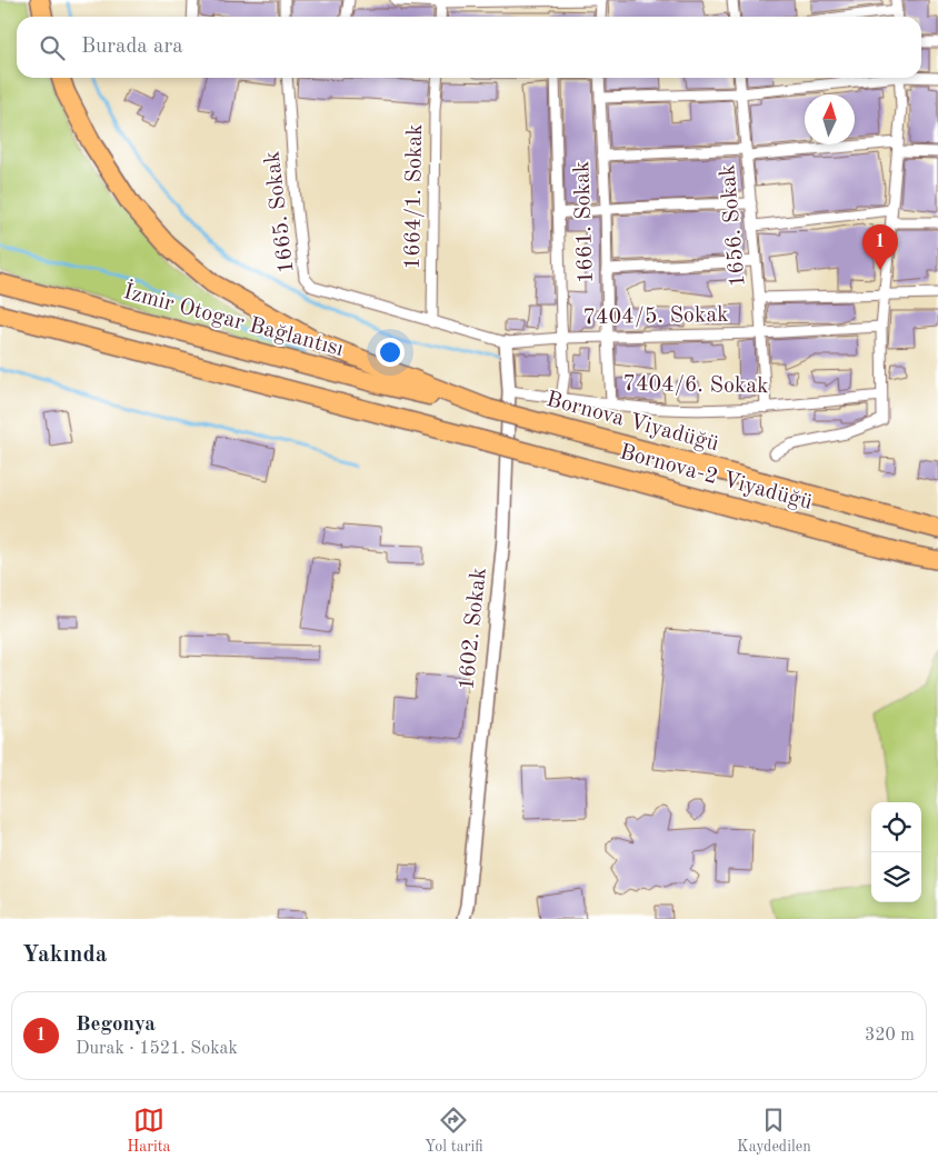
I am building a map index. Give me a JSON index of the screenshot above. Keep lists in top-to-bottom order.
{
  "streets": {
    "highway": ["İzmir Otogar Bağlantısı", "Bornova Viyadüğü", "Bornova-2 Viyadüğü"],
    "street": [
      "1664/1. Sokak",
      "1665. Sokak",
      "1661. Sokak",
      "1656. Sokak",
      "7404/5. Sokak",
      "7404/6. Sokak",
      "1602. Sokak"
    ]
  },
  "crossings": [
    ["1664/1. Sokak", "1665. Sokak"],
    ["1664/1. Sokak", "7404/5. Sokak"],
    ["1665. Sokak", "7404/5. Sokak"],
    ["1661. Sokak", "7404/5. Sokak"],
    ["1661. Sokak", "7404/6. Sokak"],
    ["1656. Sokak", "7404/5. Sokak"],
    ["1656. Sokak", "7404/6. Sokak"],
    ["7404/5. Sokak", "1602. Sokak"],
    ["İzmir Otogar Bağlantısı", "Bornova Viyadüğü"],
    ["7404/6. Sokak", "1602. Sokak"],
    ["Bornova Viyadüğü", "Bornova-2 Viyadüğü"]
  ],
  "north": "top",
  "page": {
    "search": "Burada ara",
    "pins": "1",
    "heading": "Yakında",
    "list": [
      {
        "mark": "1",
        "name": "Begonya",
        "note": "Durak · 1521. Sokak",
        "value": "320 m"
      }
    ],
    "nav": ["Harita", "Yol tarifi", "Kaydedilen"]
  }
}
